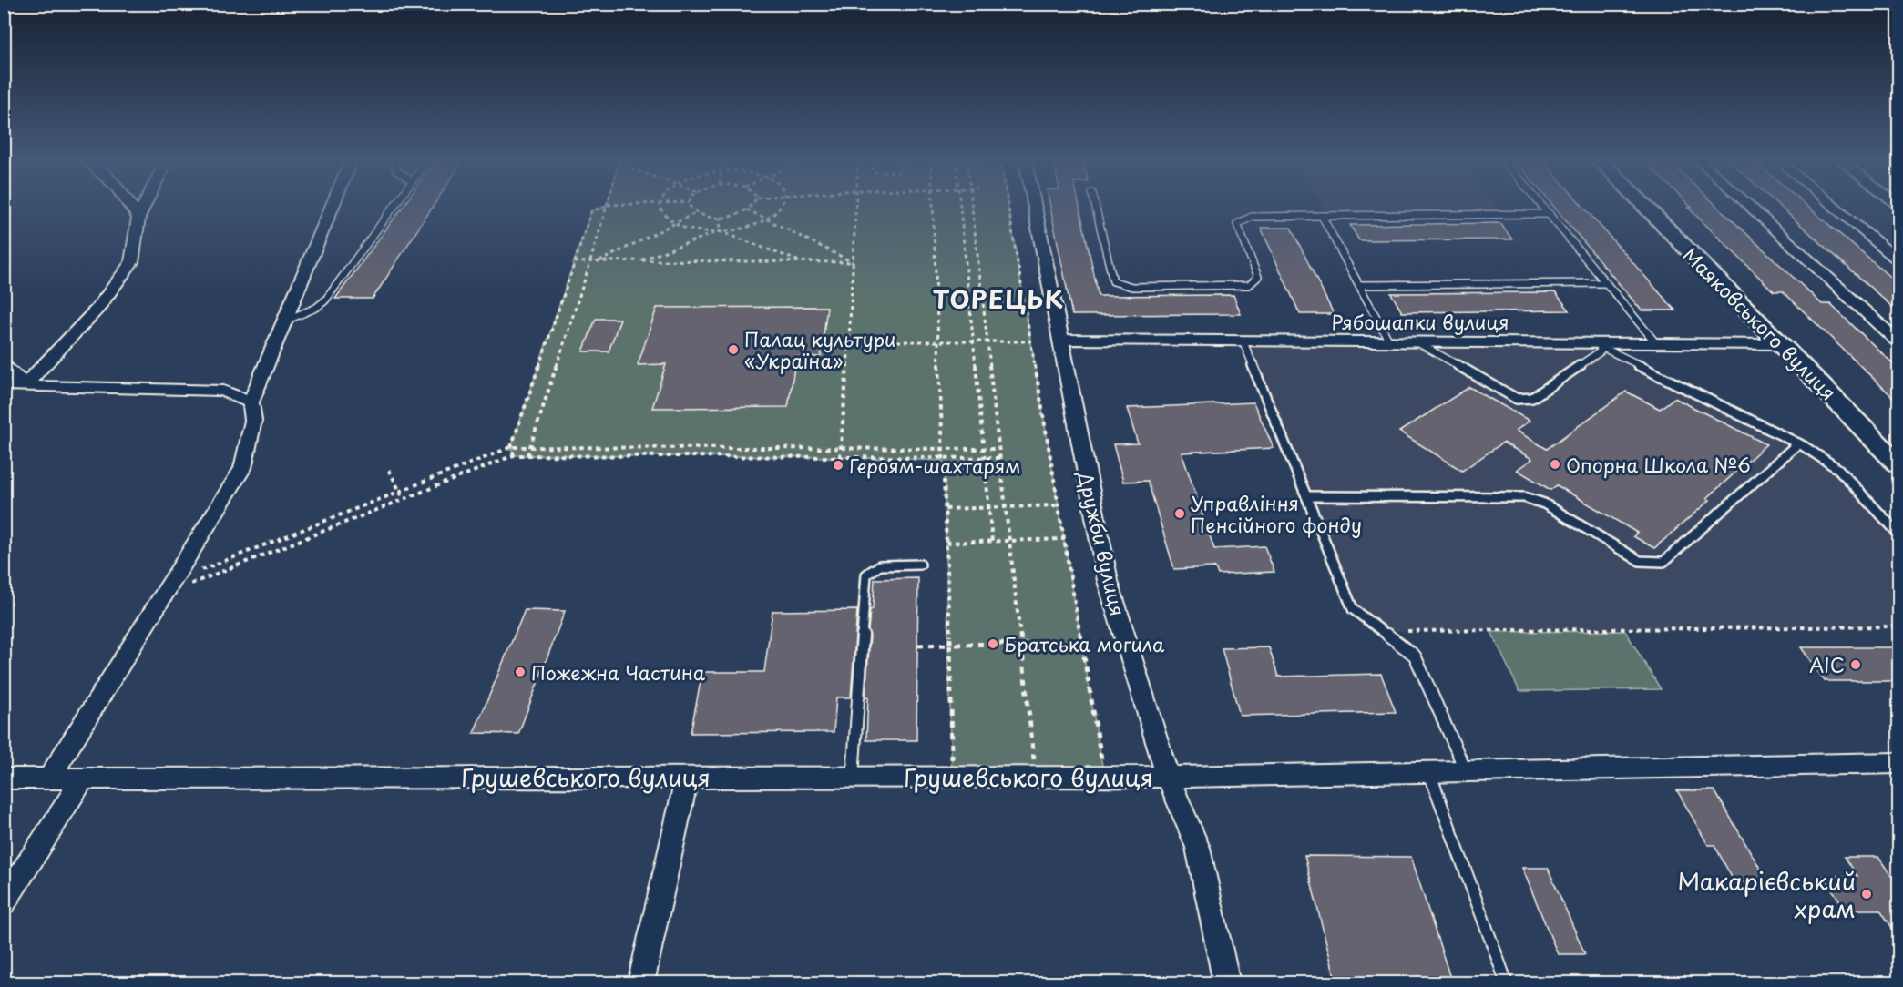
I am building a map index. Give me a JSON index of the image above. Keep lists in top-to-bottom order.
{
  "streets": {
    "main road": ["Маяковського вулиця"],
    "street": ["Рябошапки вулиця", "Дружби вулиця", "Грушевського вулиця"]
  },
  "crossings": [
    ["Рябошапки вулиця", "Маяковського вулиця"],
    ["Рябошапки вулиця", "Дружби вулиця"],
    ["Дружби вулиця", "Грушевського вулиця"]
  ],
  "districts": ["ТОРЕЦЬК"],
  "places": [
    "Палац культури «Україна»",
    "Опорна Школа №6",
    "Героям-шахтарям",
    "Управління Пенсійного фонду",
    "Братська мoгила",
    "АІС",
    "Пожежна Частина",
    "Макарієвський храм"
  ]
}
